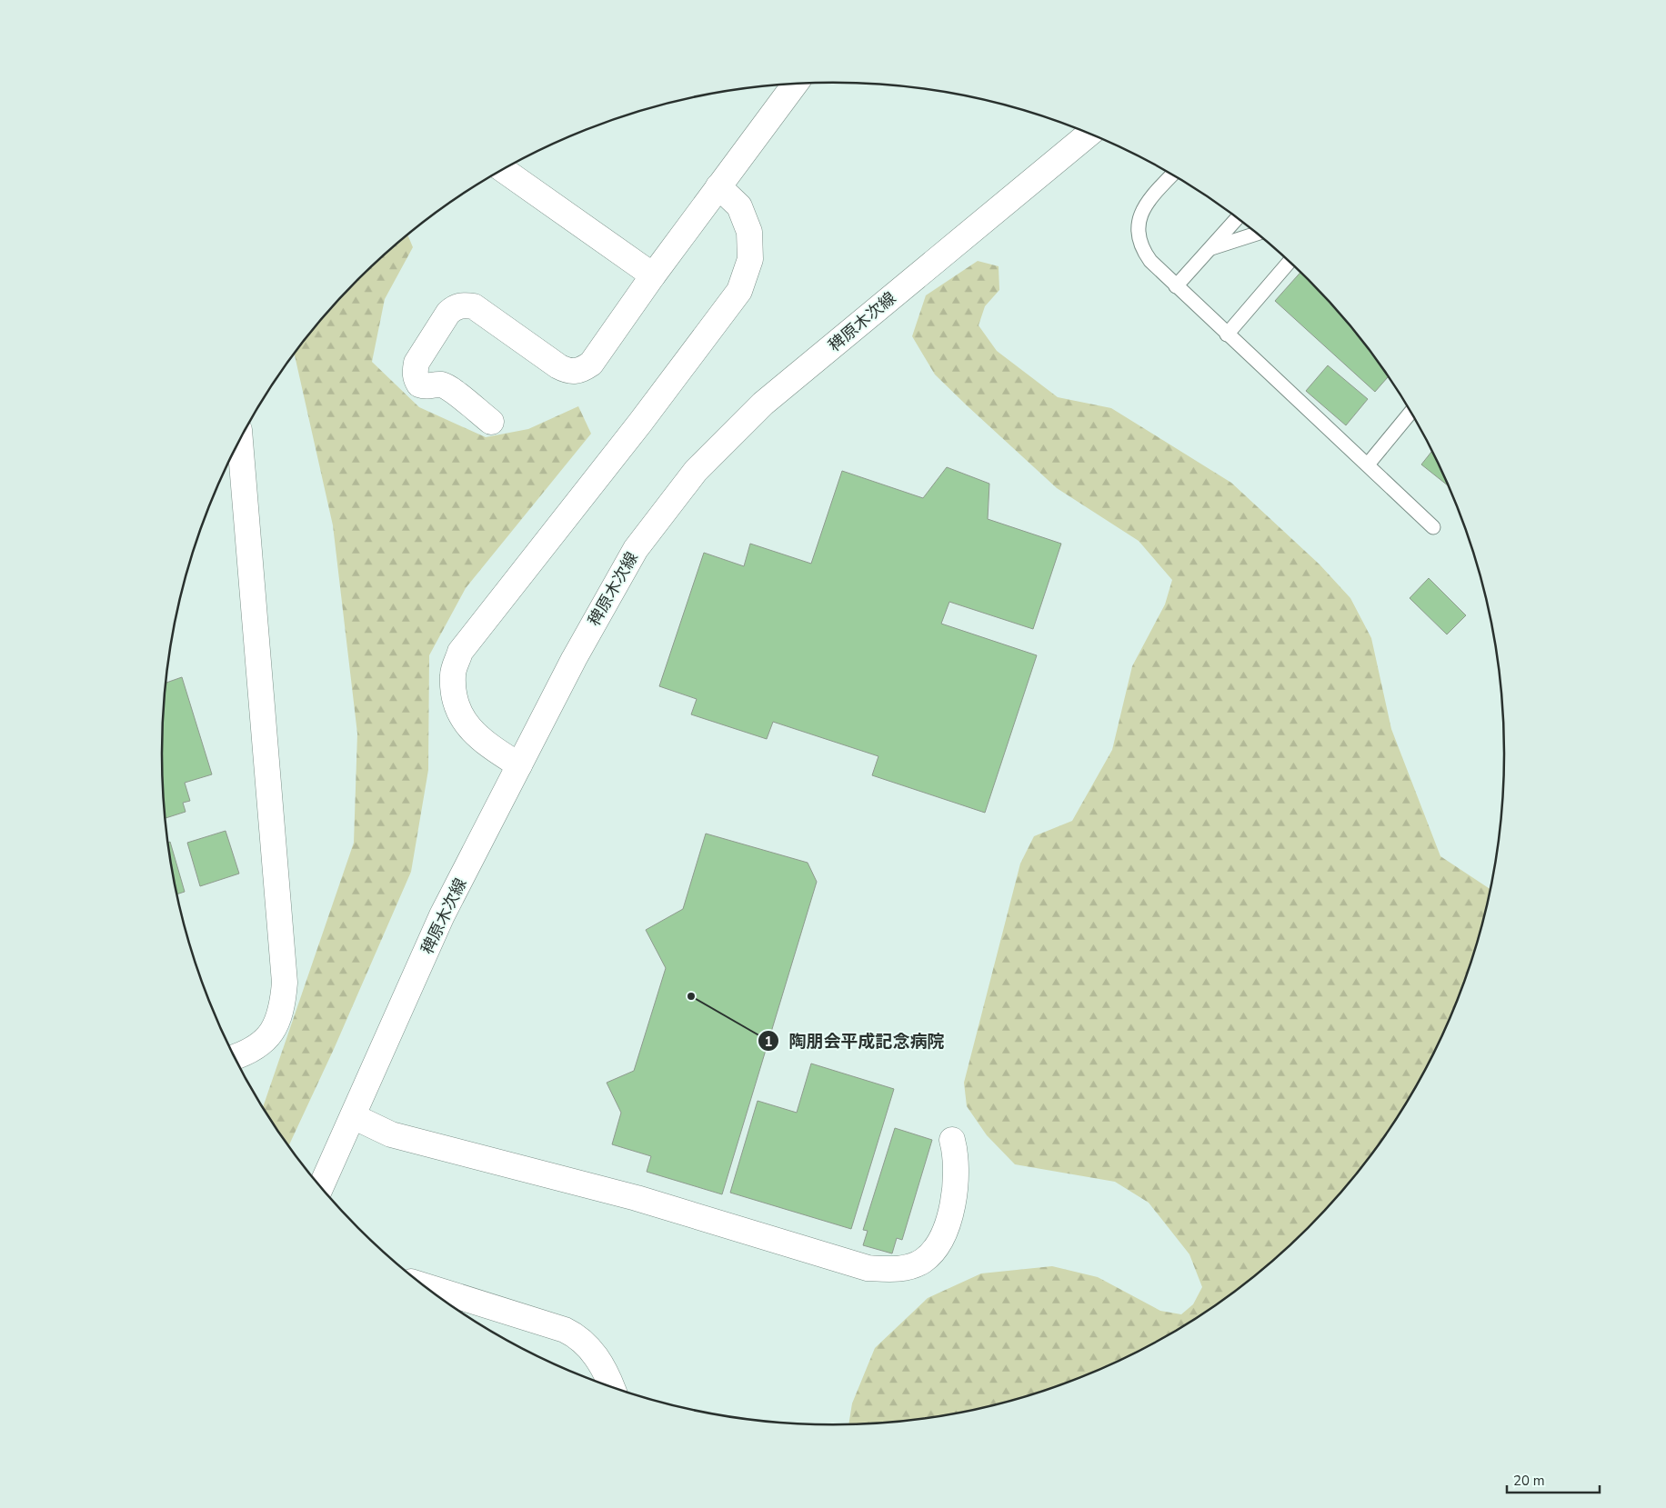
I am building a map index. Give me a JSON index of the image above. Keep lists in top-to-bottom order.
{
  "streets": {
    "street": ["稗原木次線"]
  },
  "places": ["陶朋会平成記念病院"],
  "scale_bar": "20 m"
}
